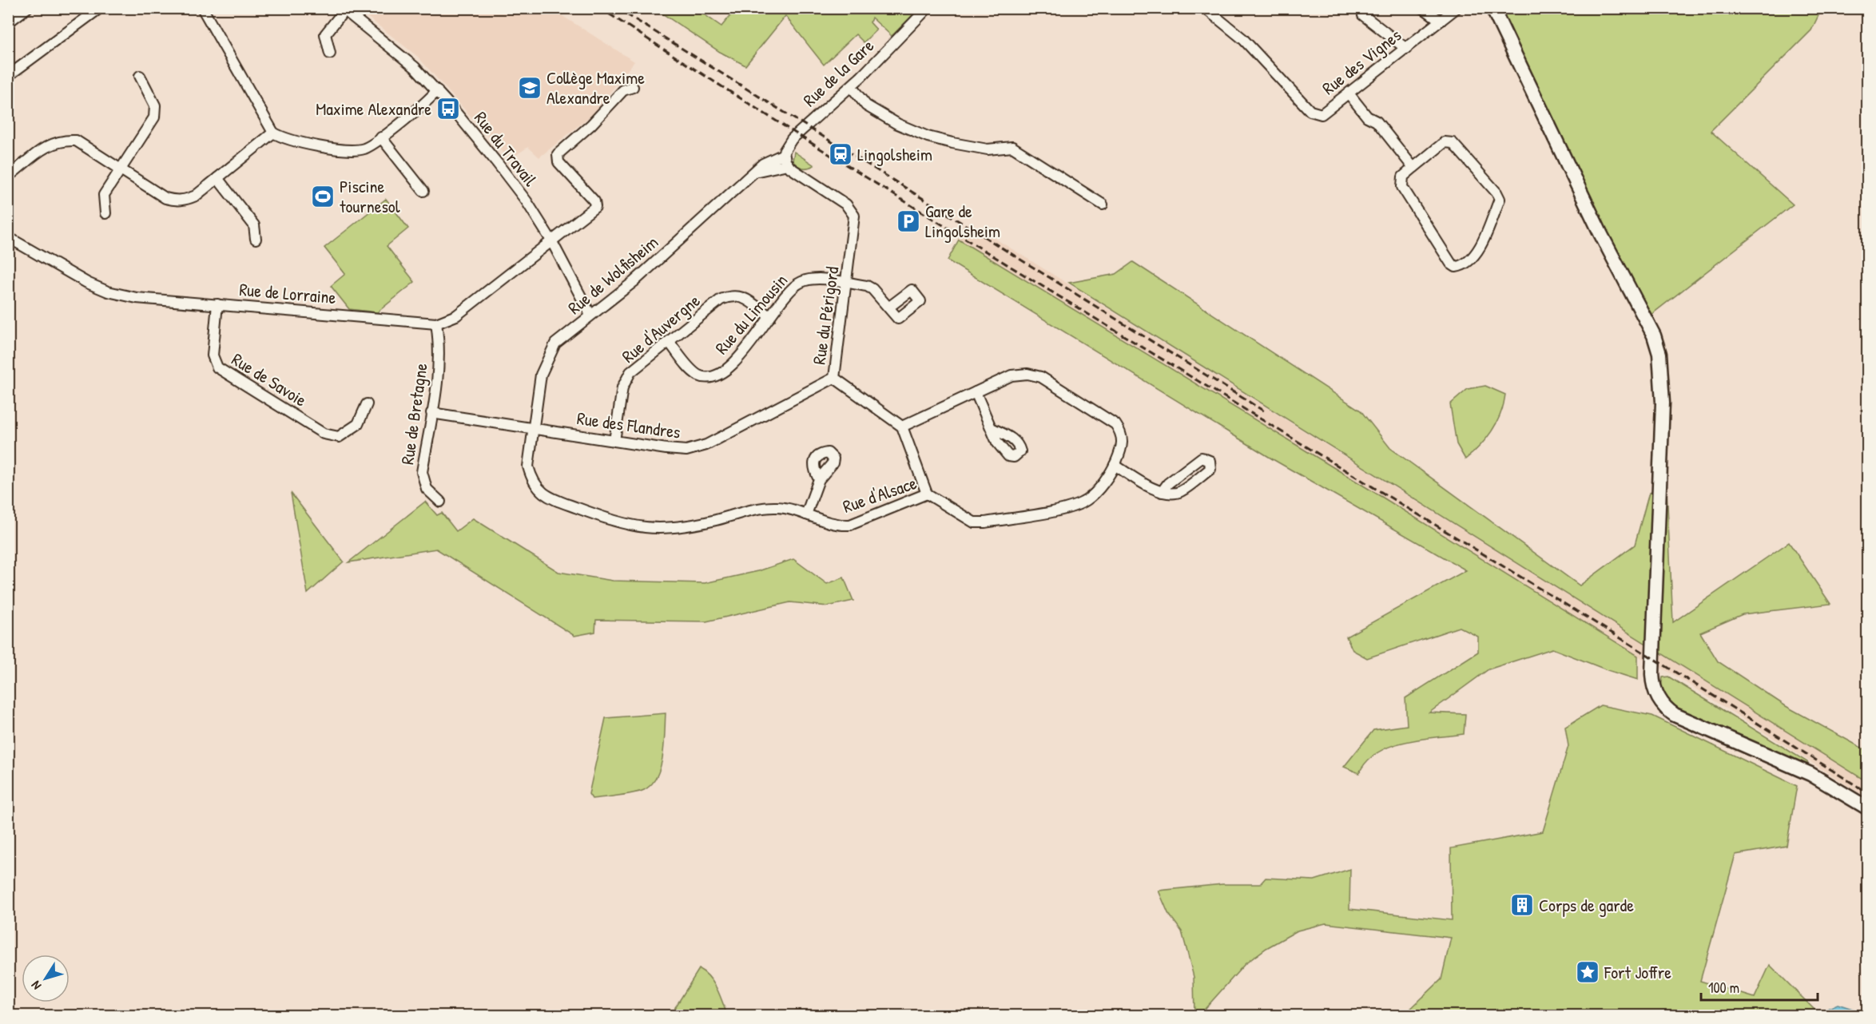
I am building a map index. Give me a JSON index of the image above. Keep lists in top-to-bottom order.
{
  "streets": {
    "street": [
      "Rue des Vignes",
      "Rue de la Gare",
      "Rue du Travail",
      "Rue de Wolfisheim",
      "Rue de Lorraine",
      "Rue du Limousin",
      "Rue du Périgord",
      "Rue d'Auvergne",
      "Rue de Savoie",
      "Rue de Bretagne",
      "Rue des Flandres",
      "Rue d'Alsace"
    ]
  },
  "crossings": [
    ["Rue de la Gare", "Rue de Wolfisheim"],
    ["Rue du Travail", "Rue de Wolfisheim"],
    ["Rue du Travail", "Rue de Lorraine"],
    ["Rue de Wolfisheim", "Rue des Flandres"],
    ["Rue de Wolfisheim", "Rue d'Alsace"],
    ["Rue de Lorraine", "Rue de Savoie"],
    ["Rue de Lorraine", "Rue de Bretagne"],
    ["Rue du Limousin", "Rue du Périgord"],
    ["Rue du Limousin", "Rue d'Auvergne"],
    ["Rue du Périgord", "Rue des Flandres"],
    ["Rue du Périgord", "Rue d'Alsace"],
    ["Rue d'Auvergne", "Rue des Flandres"],
    ["Rue de Bretagne", "Rue des Flandres"],
    ["Rue des Flandres", "Rue d'Alsace"]
  ],
  "places": {
    "school or university": ["Collège Maxime Alexandre"],
    "bus stop": ["Maxime Alexandre"],
    "station": ["Lingolsheim"],
    "sports": ["Piscine tournesol"],
    "parking": ["Gare de Lingolsheim"],
    "building": ["Corps de garde"],
    "place": ["Fort Joffre"]
  },
  "scale_bar": "100 m",
  "north": "bottom left"
}
